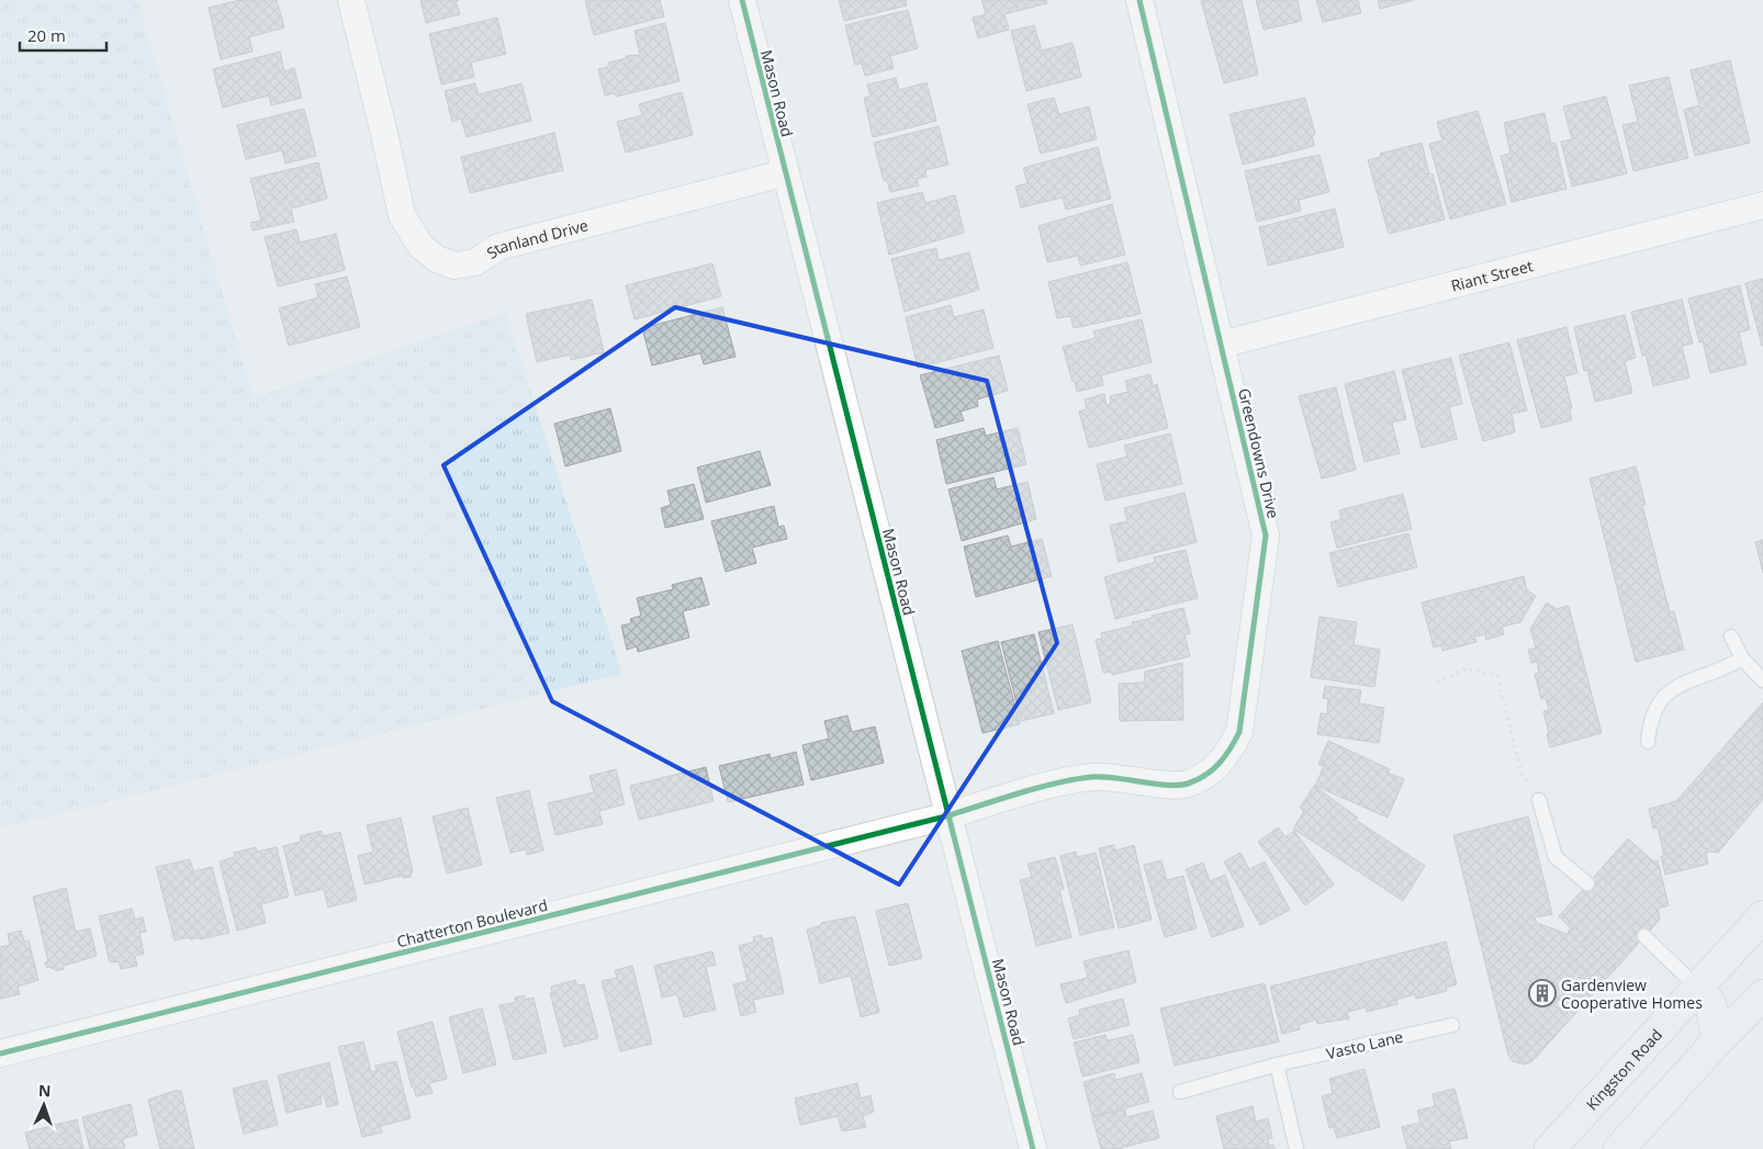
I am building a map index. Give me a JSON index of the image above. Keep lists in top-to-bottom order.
{
  "streets": {
    "main road": ["Kingston Road"],
    "street": [
      "Mason Road",
      "Stanland Drive",
      "Riant Street",
      "Greendowns Drive",
      "Chatterton Boulevard"
    ],
    "lane": ["Vasto Lane"]
  },
  "crossings": [
    ["Mason Road", "Stanland Drive"],
    ["Mason Road", "Greendowns Drive"],
    ["Mason Road", "Chatterton Boulevard"],
    ["Riant Street", "Greendowns Drive"],
    ["Greendowns Drive", "Chatterton Boulevard"]
  ],
  "places": {
    "building": ["Gardenview Cooperative Homes"]
  },
  "scale_bar": "20 m",
  "north": "top"
}
